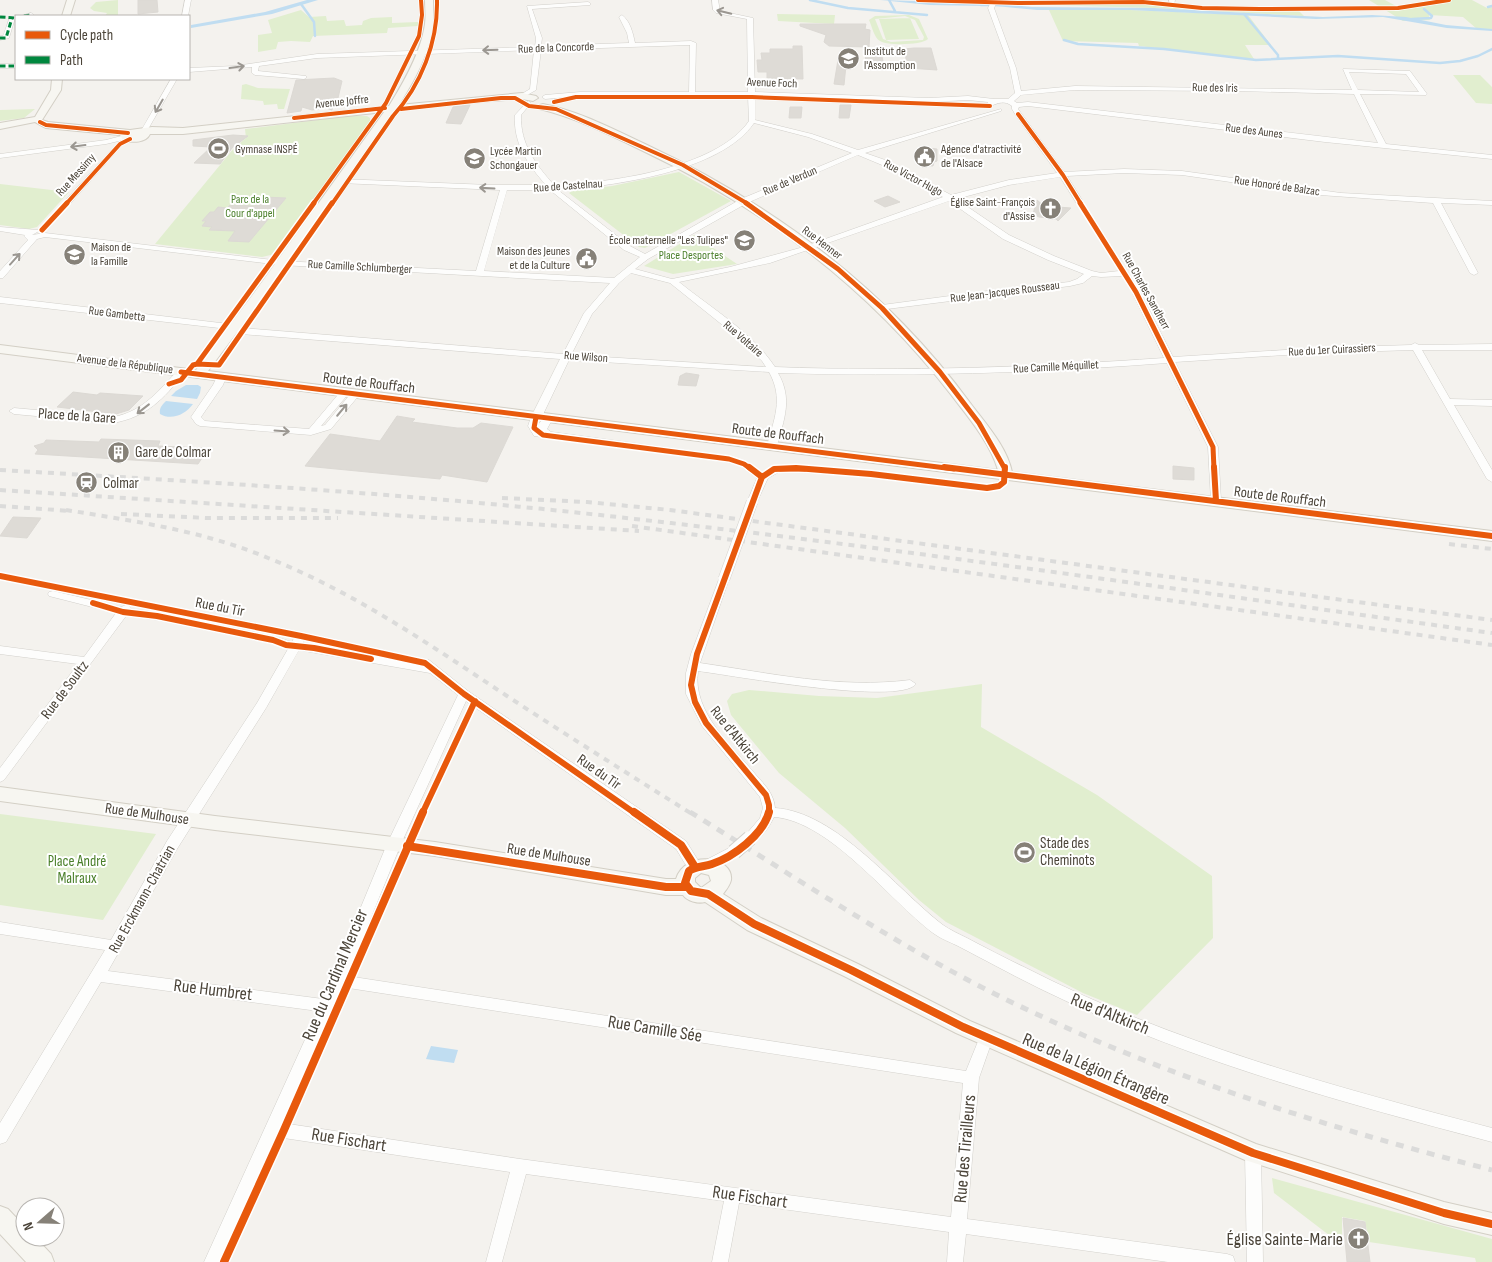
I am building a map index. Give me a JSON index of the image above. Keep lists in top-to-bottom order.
{
  "streets": {
    "street": [
      "Rue de la Concorde",
      "Avenue Foch",
      "Rue des Iris",
      "Avenue Joffre",
      "Rue des Aunes",
      "Rue Messimy",
      "Rue Victor Hugo",
      "Rue de Verdun",
      "Rue de Castelnau",
      "Rue Honoré de Balzac",
      "Rue Henner",
      "Rue Camille Schlumberger",
      "Rue Charles Sandherr",
      "Rue Jean-Jacques Rousseau",
      "Rue Gambetta",
      "Rue Voltaire",
      "Rue du 1er Cuirassiers",
      "Rue Wilson",
      "Avenue de la République",
      "Rue Camille Méquillet",
      "Route de Rouffach",
      "Place de la Gare",
      "Rue du Tir",
      "Rue de Soultz",
      "Rue d'Altkirch",
      "Rue de Mulhouse",
      "Rue Erckmann-Chatrian",
      "Rue du Cardinal Mercier",
      "Rue Humbret",
      "Rue Camille Sée",
      "Rue de la Légion Étrangère",
      "Rue Fischart",
      "Rue des Tirailleurs"
    ]
  },
  "crossings": [
    ["Rue de la Concorde", "Avenue Foch"],
    ["Avenue Foch", "Avenue Joffre"],
    ["Avenue Foch", "Rue des Aunes"],
    ["Avenue Foch", "Rue de Verdun"],
    ["Avenue Foch", "Rue Henner"],
    ["Avenue Joffre", "Rue Messimy"],
    ["Rue des Aunes", "Rue de Verdun"],
    ["Rue des Aunes", "Rue Charles Sandherr"],
    ["Rue Messimy", "Rue Camille Schlumberger"],
    ["Rue Victor Hugo", "Rue de Verdun"],
    ["Rue Victor Hugo", "Rue de Castelnau"],
    ["Rue Victor Hugo", "Rue Honoré de Balzac"],
    ["Rue Victor Hugo", "Rue Jean-Jacques Rousseau"],
    ["Rue de Verdun", "Rue Henner"],
    ["Rue de Verdun", "Rue Camille Schlumberger"],
    ["Rue de Verdun", "Rue Wilson"],
    ["Rue de Verdun", "Route de Rouffach"],
    ["Rue de Castelnau", "Rue Henner"],
    ["Rue Honoré de Balzac", "Rue Henner"],
    ["Rue Honoré de Balzac", "Rue Charles Sandherr"],
    ["Rue Henner", "Rue Jean-Jacques Rousseau"],
    ["Rue Henner", "Rue Wilson"],
    ["Rue Henner", "Rue Camille Méquillet"],
    ["Rue Henner", "Route de Rouffach"],
    ["Rue Charles Sandherr", "Rue Jean-Jacques Rousseau"],
    ["Rue Charles Sandherr", "Rue du 1er Cuirassiers"],
    ["Rue Charles Sandherr", "Rue Camille Méquillet"],
    ["Rue Charles Sandherr", "Route de Rouffach"],
    ["Rue Gambetta", "Rue Wilson"],
    ["Rue Voltaire", "Rue Wilson"],
    ["Rue Voltaire", "Route de Rouffach"],
    ["Rue du 1er Cuirassiers", "Rue Camille Méquillet"],
    ["Rue Wilson", "Rue Camille Méquillet"],
    ["Avenue de la République", "Route de Rouffach"],
    ["Avenue de la République", "Place de la Gare"],
    ["Route de Rouffach", "Rue d'Altkirch"],
    ["Rue du Tir", "Rue de Soultz"],
    ["Rue du Tir", "Rue de Mulhouse"],
    ["Rue du Tir", "Rue Erckmann-Chatrian"],
    ["Rue du Tir", "Rue du Cardinal Mercier"],
    ["Rue du Tir", "Rue de la Légion Étrangère"],
    ["Rue de Mulhouse", "Rue Erckmann-Chatrian"],
    ["Rue de Mulhouse", "Rue du Cardinal Mercier"],
    ["Rue de Mulhouse", "Rue de la Légion Étrangère"],
    ["Rue Erckmann-Chatrian", "Rue Humbret"],
    ["Rue du Cardinal Mercier", "Rue Humbret"],
    ["Rue du Cardinal Mercier", "Rue Camille Sée"],
    ["Rue du Cardinal Mercier", "Rue Fischart"],
    ["Rue Camille Sée", "Rue des Tirailleurs"],
    ["Rue de la Légion Étrangère", "Rue des Tirailleurs"],
    ["Rue Fischart", "Rue des Tirailleurs"]
  ],
  "one_way": ["Rue de Castelnau", "Place de la Gare"],
  "parks": ["Parc de la Cour d'appel", "Place Desportes", "Place André Malraux"],
  "places": {
    "school or university": [
      "Institut de l'Assomption",
      "Lycée Martin Schongauer",
      "École maternelle \"Les Tulipes\"",
      "Maison de la Famille"
    ],
    "sports": ["Gymnase INSPÉ", "Stade des Cheminots"],
    "public building": ["Agence d'atractivité de l'Alsace", "Maison des Jeunes et de la Culture"],
    "church": ["Église Saint-François d'Assise", "Église Sainte-Marie"],
    "building": ["Gare de Colmar"],
    "station": ["Colmar"]
  },
  "legend": ["Cycle path", "Path"],
  "north": "left"
}
